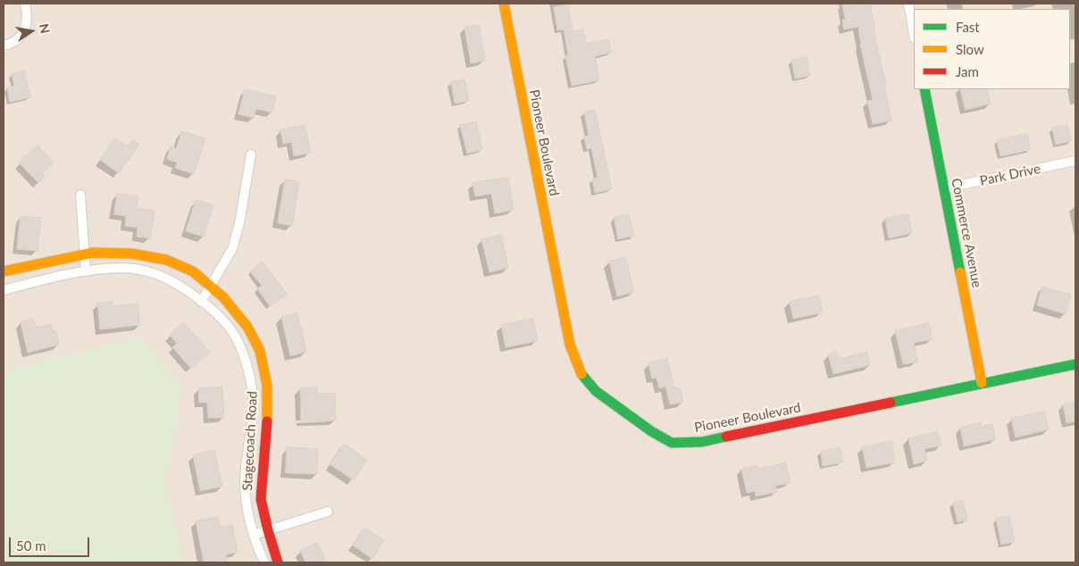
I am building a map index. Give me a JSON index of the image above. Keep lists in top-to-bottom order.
{
  "streets": {
    "street": [
      "Pioneer Boulevard",
      "Park Drive",
      "Commerce Avenue",
      "Stagecoach Road"
    ]
  },
  "crossings": [
    ["Pioneer Boulevard", "Commerce Avenue"],
    ["Park Drive", "Commerce Avenue"]
  ],
  "legend": ["Fast", "Slow", "Jam"],
  "scale_bar": "50 m",
  "north": "right"
}
